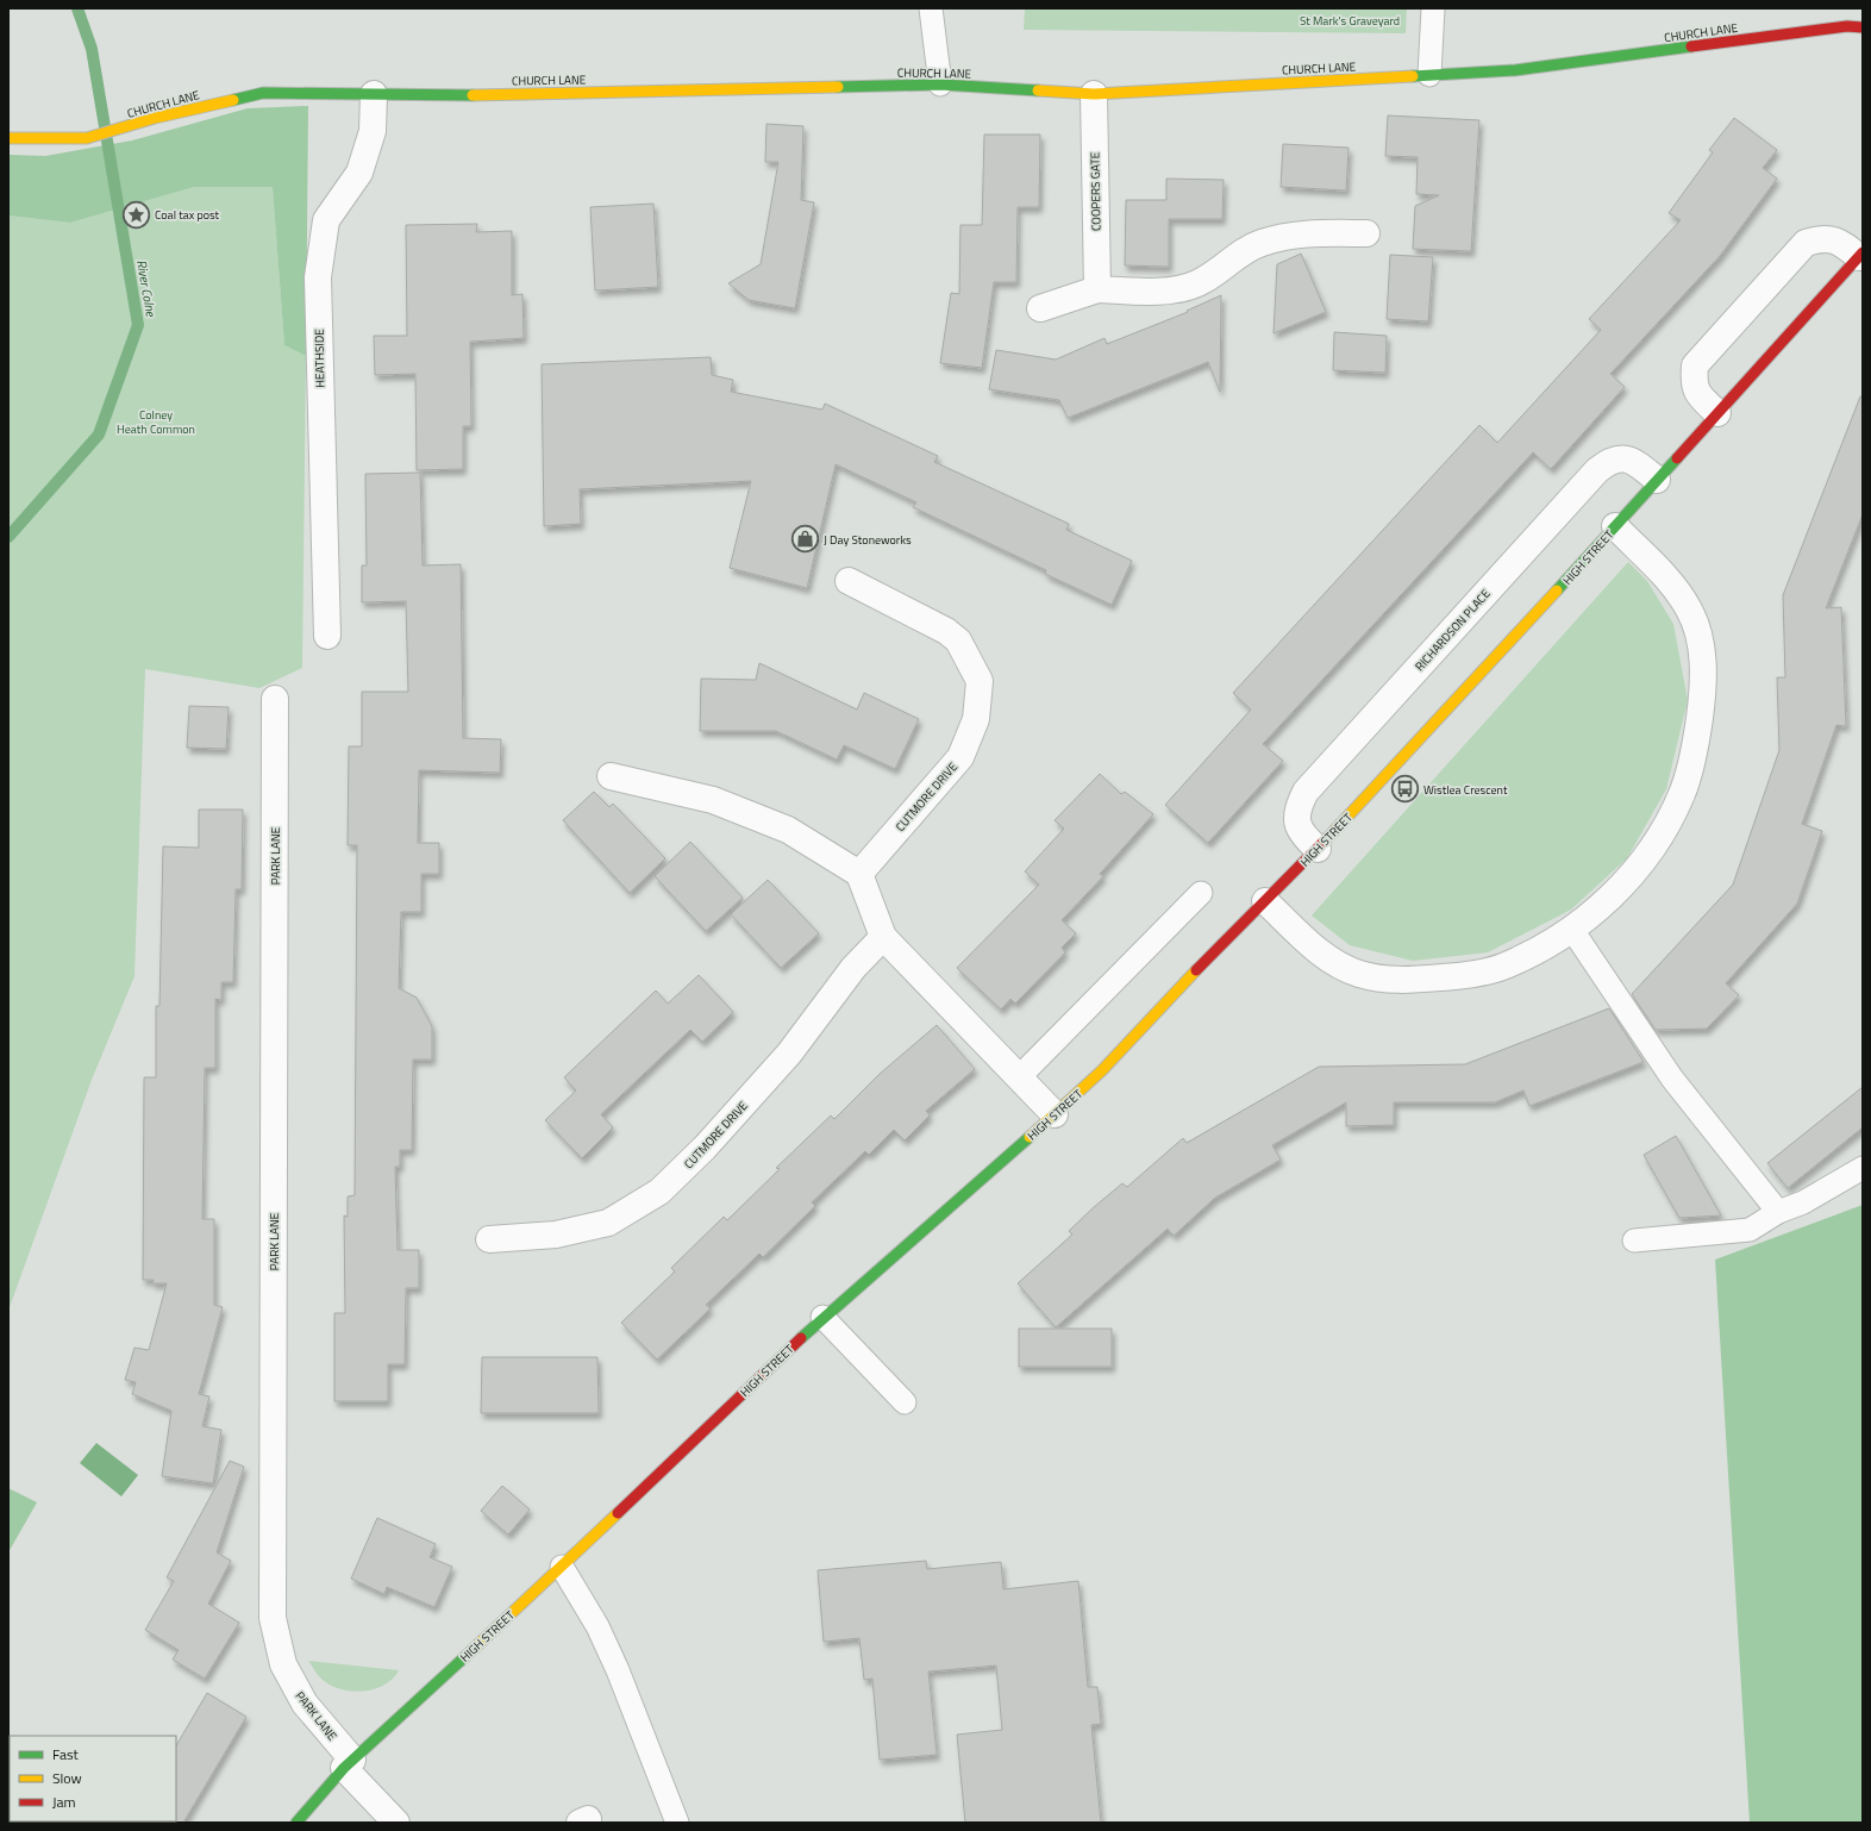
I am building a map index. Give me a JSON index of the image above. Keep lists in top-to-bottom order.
{
  "streets": {
    "street": [
      "CHURCH LANE",
      "COOPERS GATE",
      "HEATHSIDE",
      "HIGH STREET",
      "RICHARDSON PLACE",
      "CUTMORE DRIVE",
      "PARK LANE"
    ]
  },
  "crossings": [
    ["CHURCH LANE", "COOPERS GATE"],
    ["CHURCH LANE", "HEATHSIDE"],
    ["HIGH STREET", "RICHARDSON PLACE"],
    ["HIGH STREET", "PARK LANE"]
  ],
  "water": ["River Colne"],
  "parks": ["St Mark's Graveyard", "Colney Heath Common"],
  "places": {
    "place": ["Coal tax post"],
    "shop": ["J Day Stoneworks"],
    "bus stop": ["Wistlea Crescent"]
  },
  "legend": ["Fast", "Slow", "Jam"]
}
